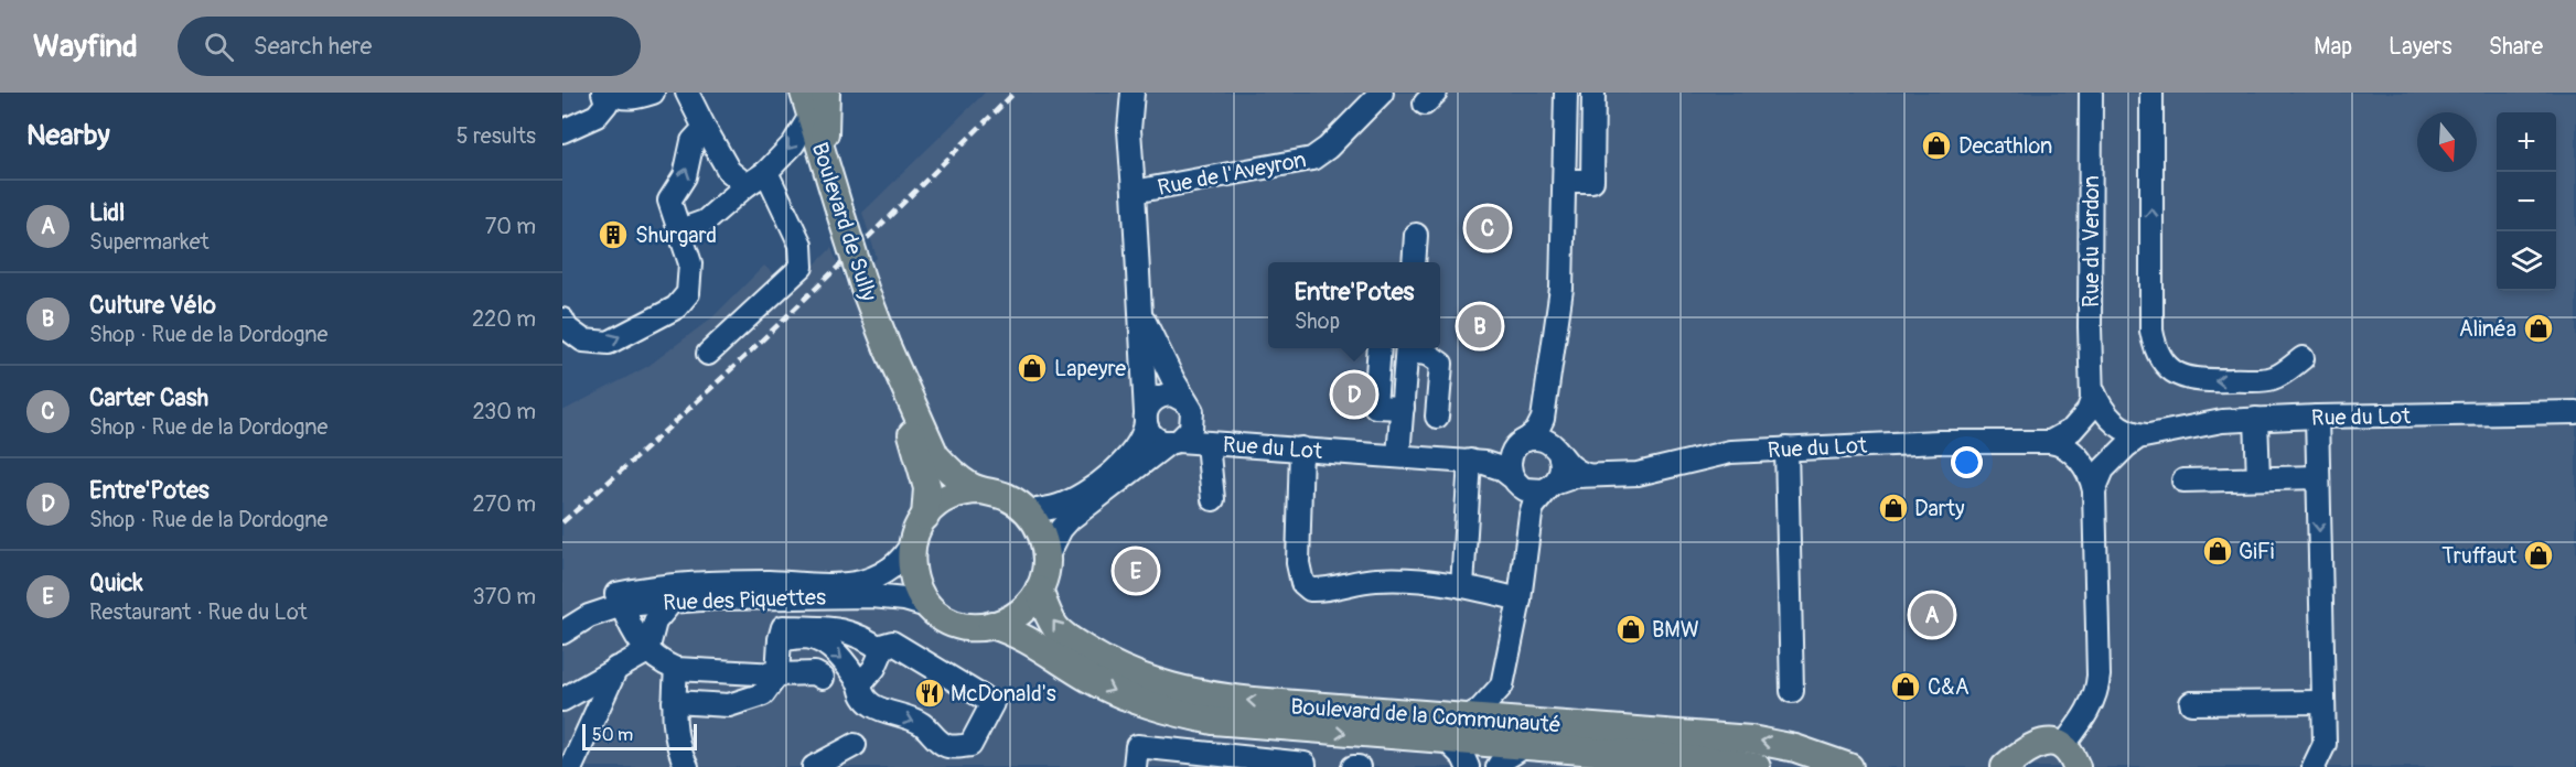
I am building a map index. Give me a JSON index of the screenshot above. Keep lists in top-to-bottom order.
{
  "streets": {
    "main road": ["Boulevard de Sully", "Boulevard de la Communauté"],
    "street": [
      "Rue de l'Aveyron",
      "Rue du Verdon",
      "Rue du Lot",
      "Rue des Piquettes"
    ]
  },
  "crossings": [
    ["Rue de l'Aveyron", "Rue du Lot"],
    ["Rue des Piquettes", "Boulevard de la Communauté"]
  ],
  "places": {
    "shop": [
      "Decathlon",
      "Alinéa",
      "Lapeyre",
      "Darty",
      "GiFi",
      "Truffaut",
      "BMW",
      "C&A"
    ],
    "building": ["Shurgard"],
    "restaurant": ["McDonald's"]
  },
  "scale_bar": "50 m",
  "north": "bottom",
  "page": {
    "header": "Wayfind",
    "search": "Search here",
    "nav": ["Map", "Layers", "Share"],
    "heading": ["Nearby", "5 results"],
    "map_buttons": ["+", "−"],
    "list": [
      {
        "mark": "A",
        "name": "Lidl",
        "note": "Supermarket",
        "value": "70 m"
      },
      {
        "mark": "B",
        "name": "Culture Vélo",
        "note": "Shop · Rue de la Dordogne",
        "value": "220 m"
      },
      {
        "mark": "C",
        "name": "Carter Cash",
        "note": "Shop · Rue de la Dordogne",
        "value": "230 m"
      },
      {
        "mark": "D",
        "name": "Entre'Potes",
        "note": "Shop · Rue de la Dordogne",
        "value": "270 m"
      },
      {
        "mark": "E",
        "name": "Quick",
        "note": "Restaurant · Rue du Lot",
        "value": "370 m"
      }
    ],
    "pins": [
      "C",
      "B",
      "D",
      "E",
      "A"
    ],
    "popup": ["Entre'Potes", "Shop"],
    "scale": "50 m"
  }
}
